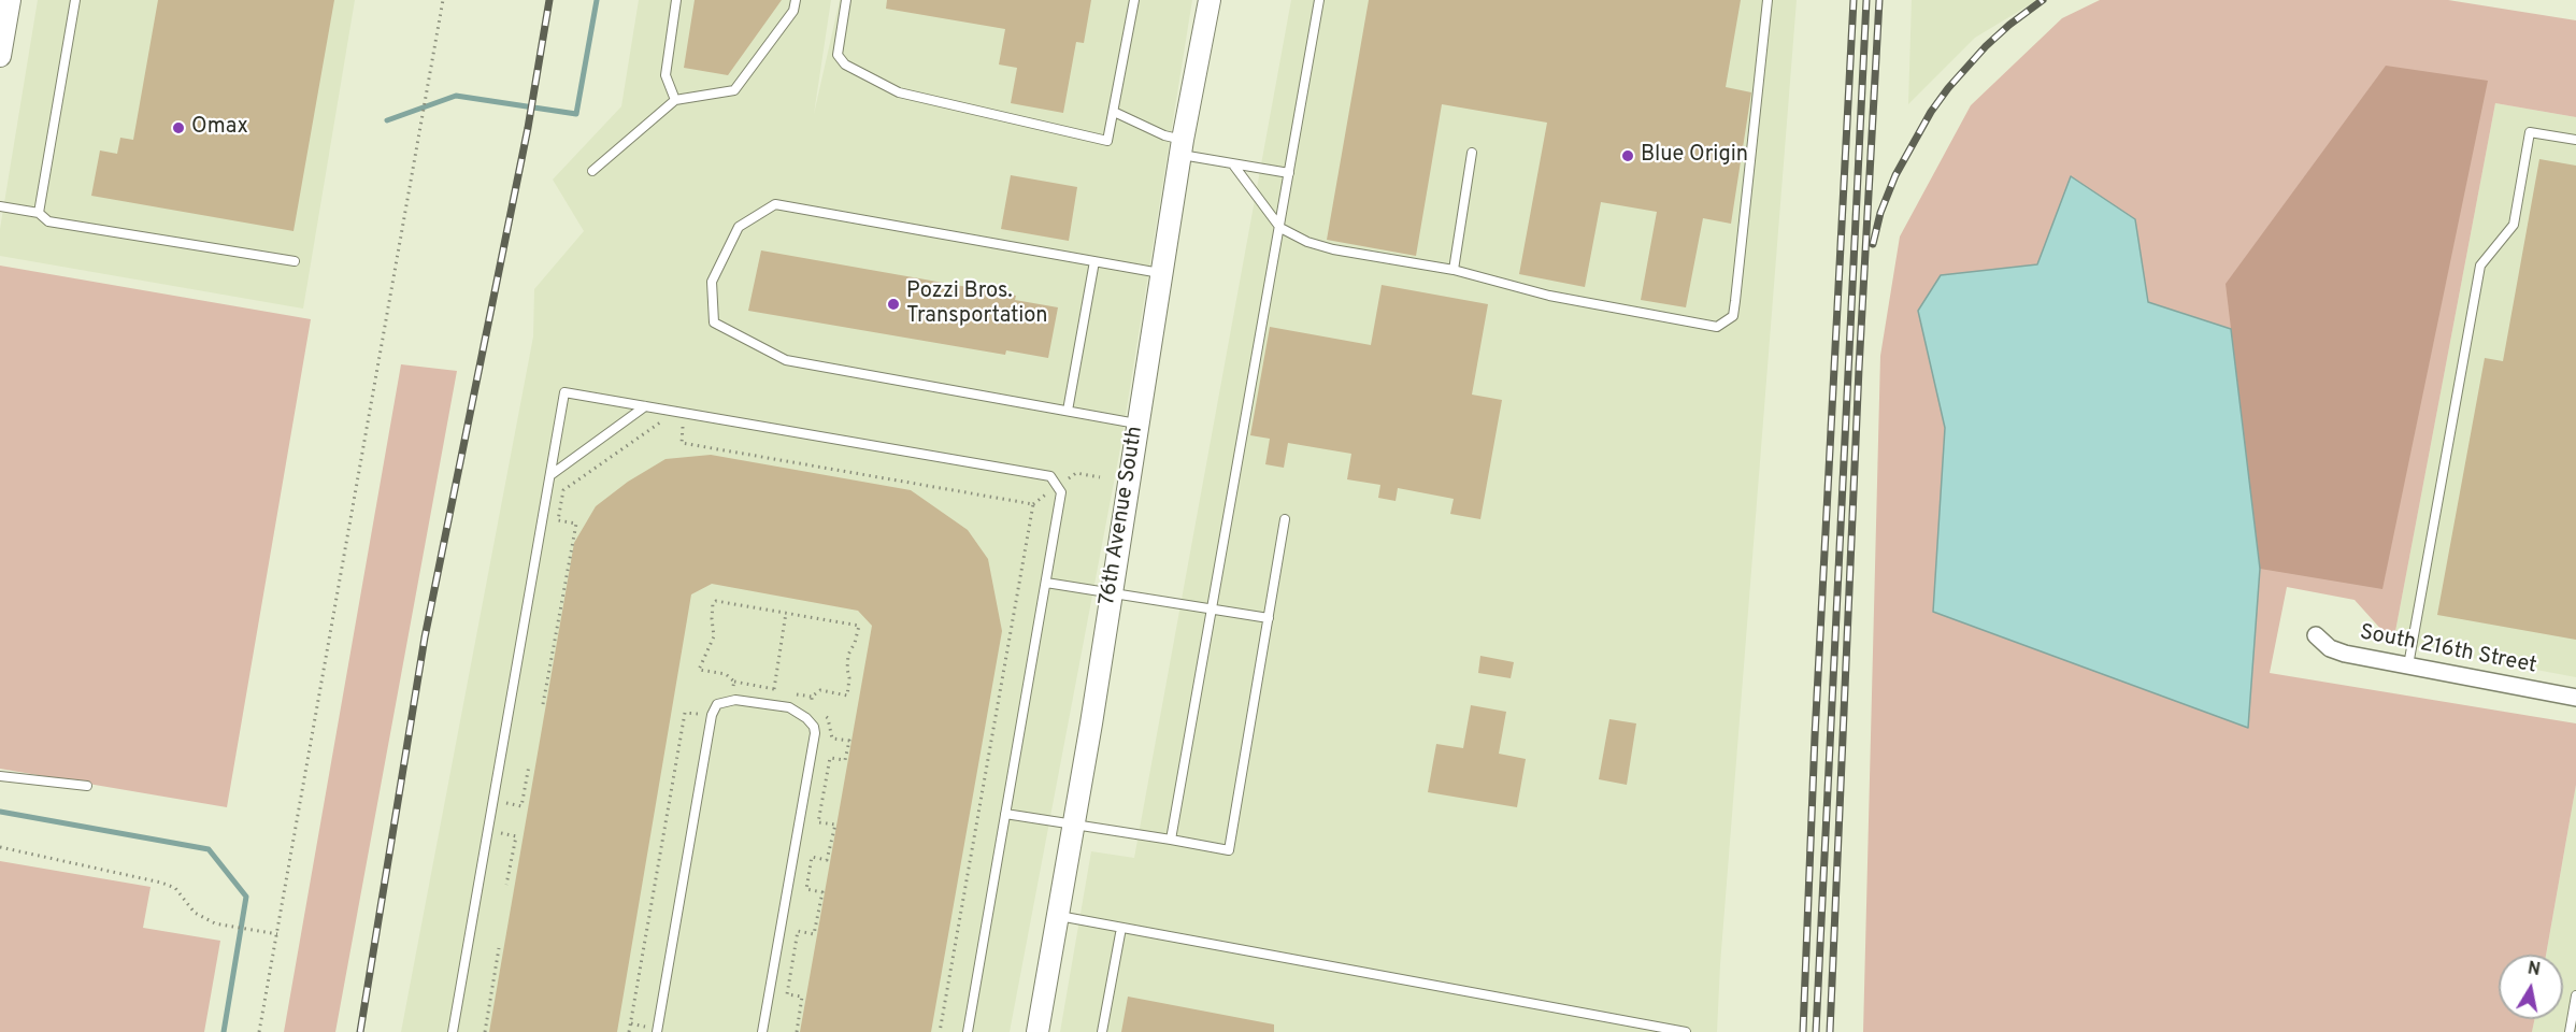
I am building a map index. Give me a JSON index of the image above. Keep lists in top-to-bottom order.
{
  "streets": {
    "street": ["76th Avenue South", "South 216th Street"]
  },
  "places": ["Omax", "Blue Origin", "Pozzi Bros. Transportation"],
  "north": "top"
}
